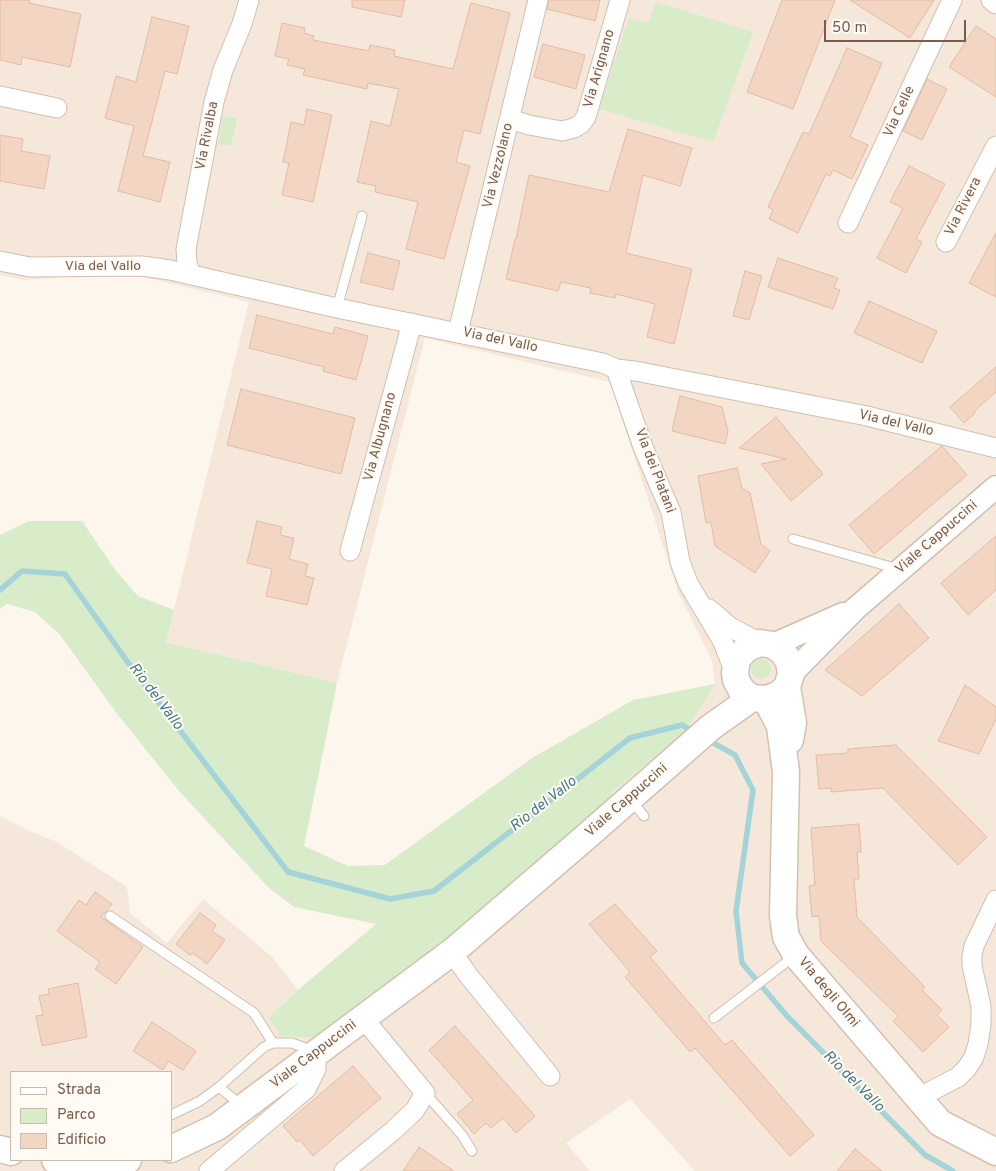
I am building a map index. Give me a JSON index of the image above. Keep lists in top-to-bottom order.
{
  "streets": {
    "main road": ["Viale Cappuccini", "Via degli Olmi"],
    "street": [
      "Via Arignano",
      "Via Celle",
      "Via Rivalba",
      "Via Vezzolano",
      "Via Rivera",
      "Via del Vallo",
      "Via Albugnano",
      "Via dei Platani"
    ]
  },
  "crossings": [
    ["Via Arignano", "Via Vezzolano"],
    ["Via Rivalba", "Via del Vallo"],
    ["Via Vezzolano", "Via del Vallo"],
    ["Via del Vallo", "Via Albugnano"],
    ["Via del Vallo", "Via dei Platani"],
    ["Via dei Platani", "Viale Cappuccini"],
    ["Via dei Platani", "Via degli Olmi"],
    ["Viale Cappuccini", "Via degli Olmi"]
  ],
  "water": ["Rio del Vallo"],
  "legend": ["Strada", "Parco", "Edificio"],
  "scale_bar": "50 m"
}
